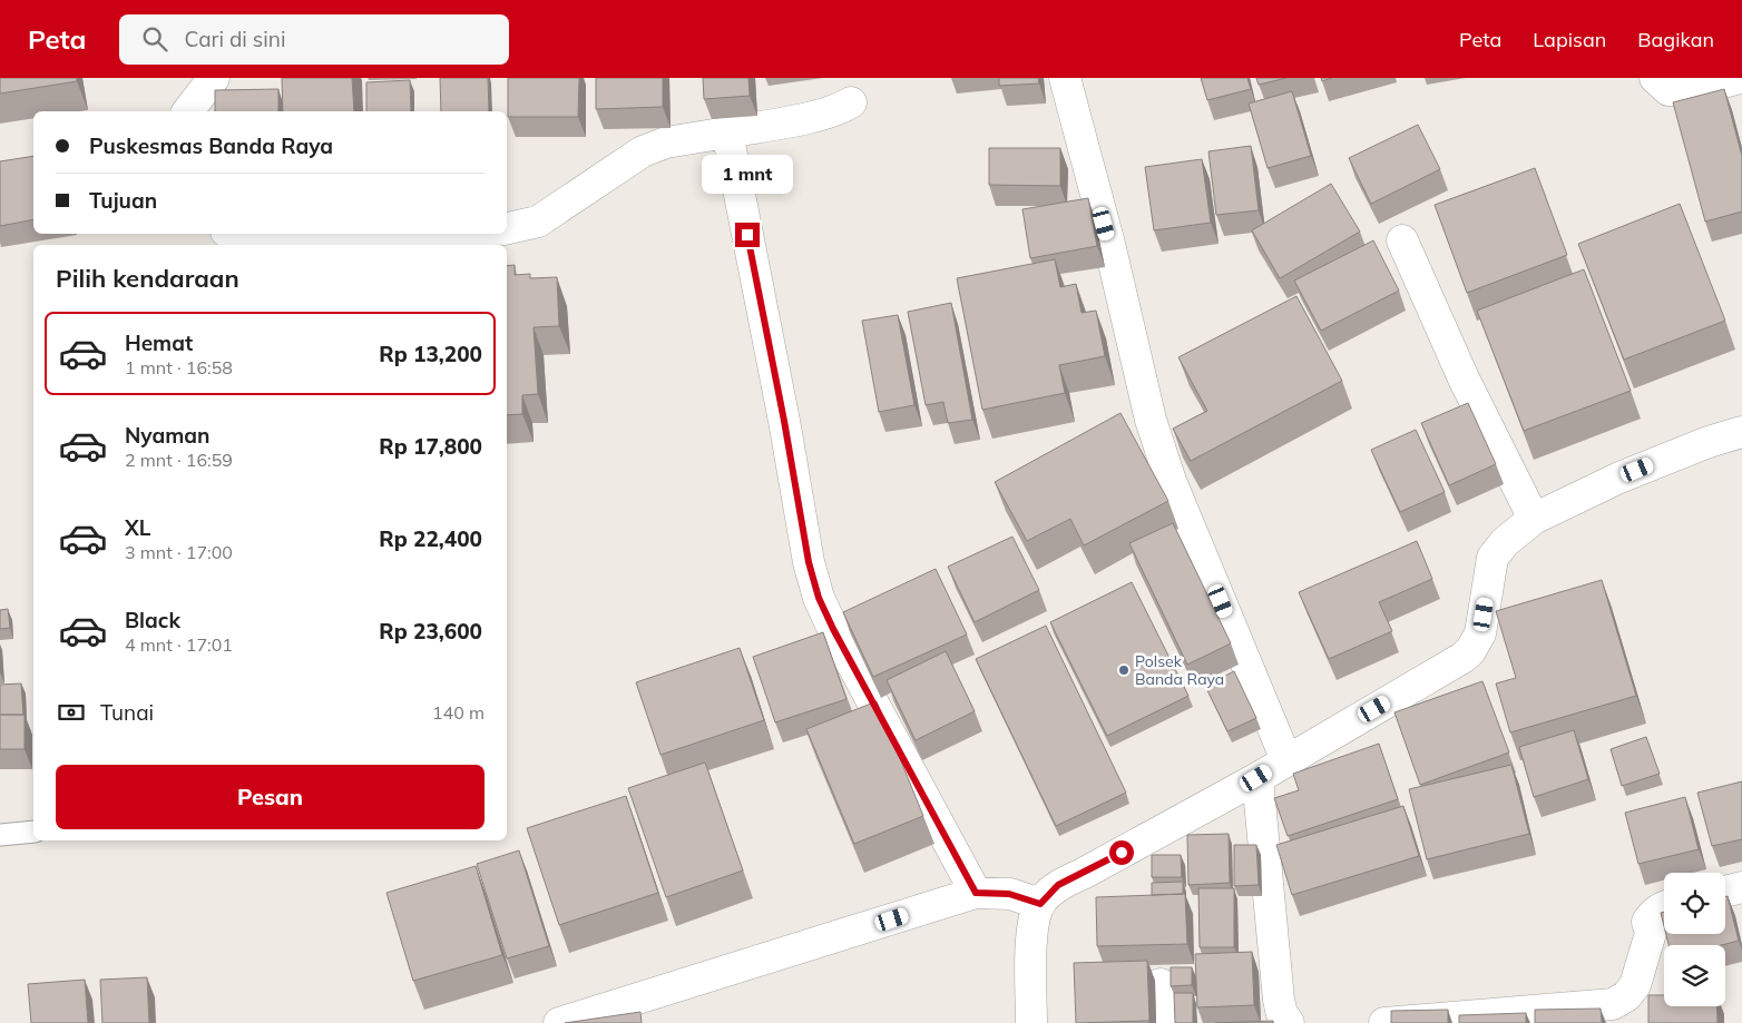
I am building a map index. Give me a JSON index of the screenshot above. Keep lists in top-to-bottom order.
{
  "places": ["Polsek Banda Raya"],
  "page": {
    "header": "Peta",
    "search": "Cari di sini",
    "nav": ["Peta", "Lapisan", "Bagikan"],
    "banner": ["Puskesmas Banda Raya", "Tujuan"],
    "bubble": "1 mnt",
    "heading": "Pilih kendaraan",
    "list": [
      {
        "name": "Hemat",
        "note": "1 mnt · 16:58",
        "value": "Rp 13,200"
      },
      {
        "name": "Nyaman",
        "note": "2 mnt · 16:59",
        "value": "Rp 17,800"
      },
      {
        "name": "XL",
        "note": "3 mnt · 17:00",
        "value": "Rp 22,400"
      },
      {
        "name": "Black",
        "note": "4 mnt · 17:01",
        "value": "Rp 23,600"
      }
    ],
    "pay": ["Tunai", "140 m"],
    "buttons": "Pesan"
  }
}
